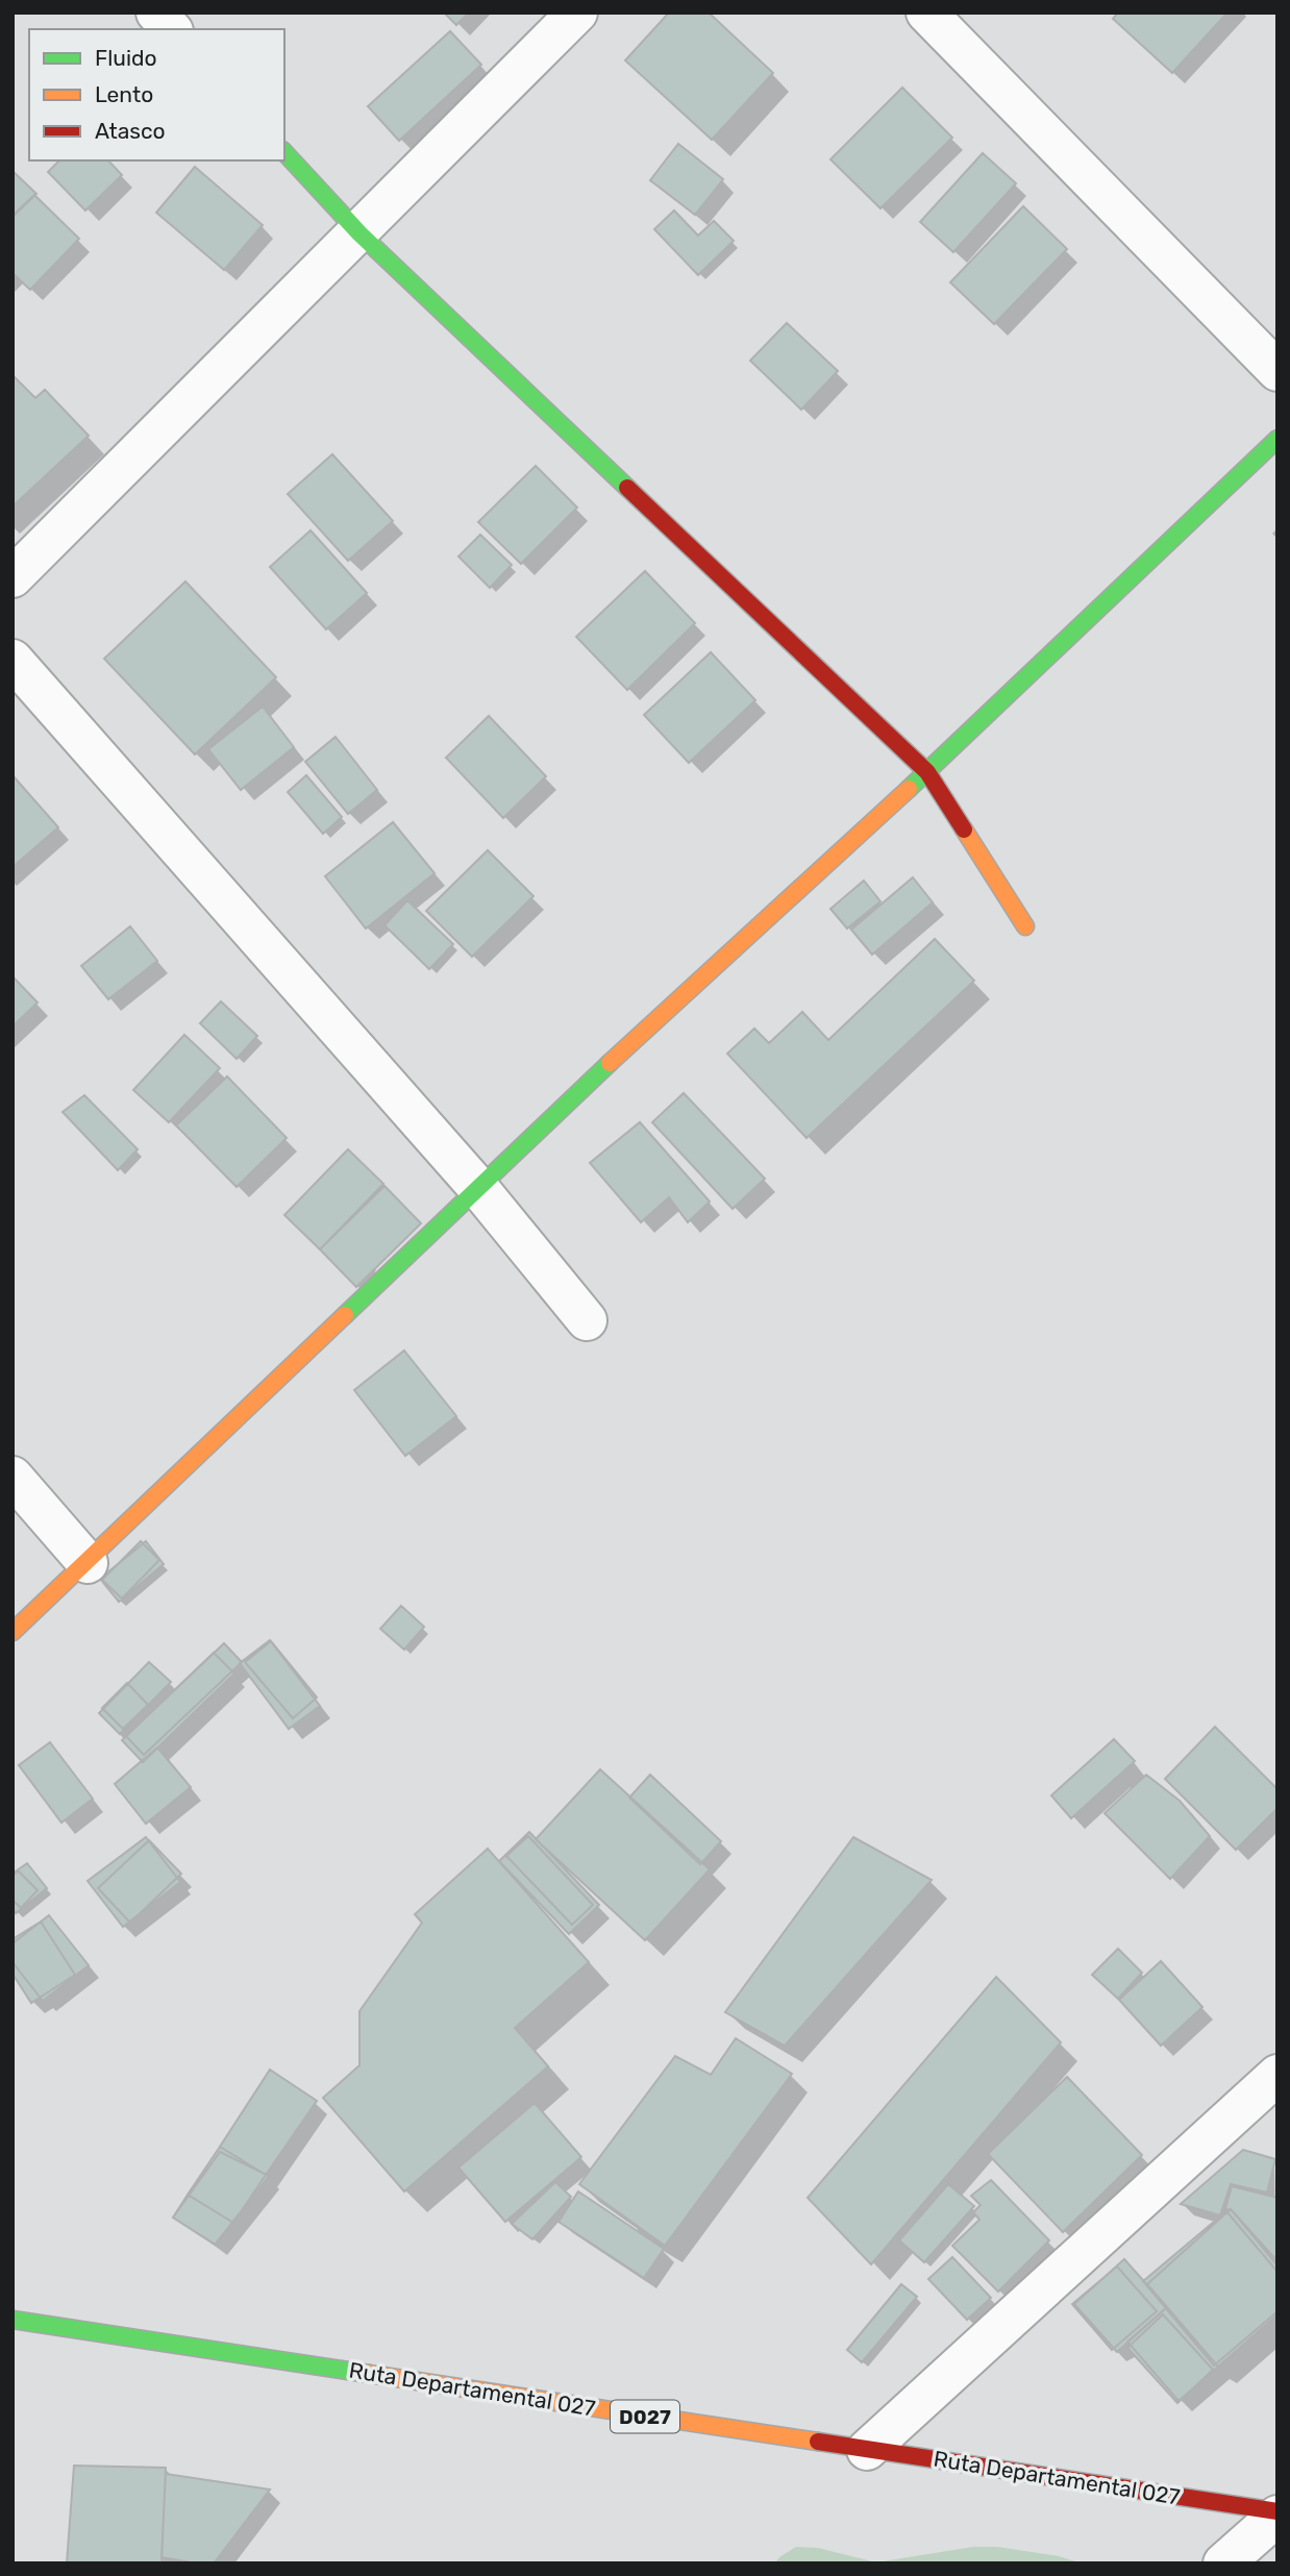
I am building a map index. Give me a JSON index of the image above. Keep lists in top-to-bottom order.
{
  "streets": {
    "street": ["Ruta Departamental 027", "D027"]
  },
  "legend": ["Fluido", "Lento", "Atasco"]
}
